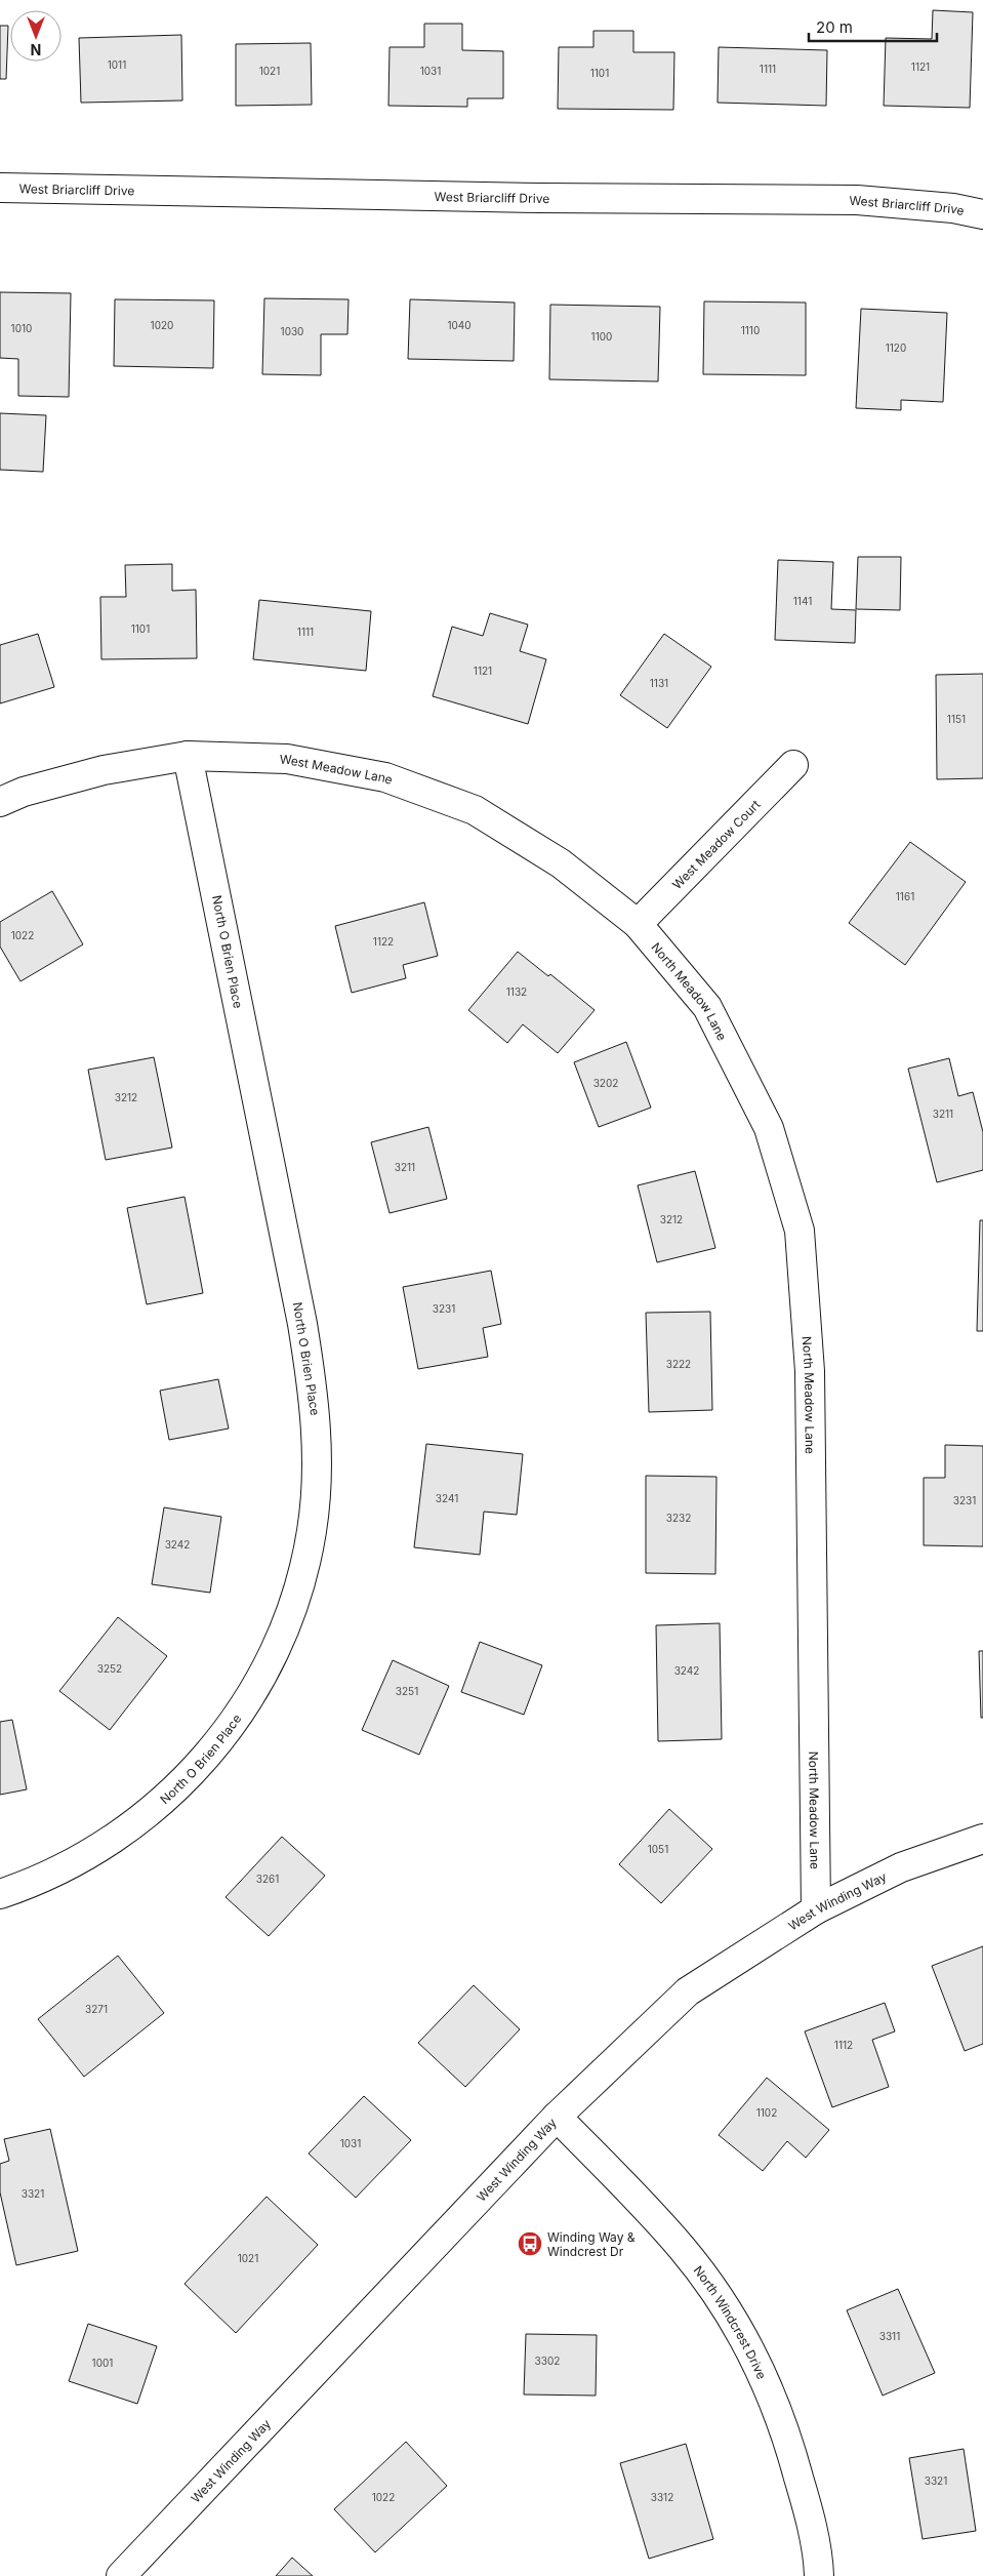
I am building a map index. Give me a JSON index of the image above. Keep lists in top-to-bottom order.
{
  "streets": {
    "street": [
      "West Briarcliff Drive",
      "West Meadow Lane",
      "West Meadow Court",
      "North O Brien Place",
      "North Meadow Lane",
      "West Winding Way",
      "North Windcrest Drive"
    ]
  },
  "crossings": [
    ["West Meadow Lane", "West Meadow Court"],
    ["West Meadow Lane", "North O Brien Place"],
    ["West Meadow Lane", "North Meadow Lane"],
    ["West Meadow Court", "North Meadow Lane"],
    ["North Meadow Lane", "West Winding Way"],
    ["West Winding Way", "North Windcrest Drive"]
  ],
  "places": {
    "bus stop": ["Winding Way & Windcrest Dr"]
  },
  "house_numbers": [
    "1011",
    "1121",
    "1111",
    "1021",
    "1031",
    "1101",
    "1020",
    "1040",
    "1010",
    "1110",
    "1030",
    "1100",
    "1120",
    "1141",
    "1101",
    "1111",
    "1121",
    "1131",
    "1151",
    "1161",
    "1022",
    "1122",
    "1132",
    "3202",
    "3212",
    "3211",
    "3211",
    "3212",
    "3231",
    "3222",
    "3241",
    "3231",
    "3232",
    "3242",
    "3252",
    "3242",
    "3251",
    "1051",
    "3261",
    "3271",
    "1112",
    "1102",
    "1031",
    "3321",
    "1021",
    "3311",
    "3302",
    "1001",
    "3321",
    "1022",
    "3312"
  ],
  "scale_bar": "20 m",
  "north": "bottom"
}
